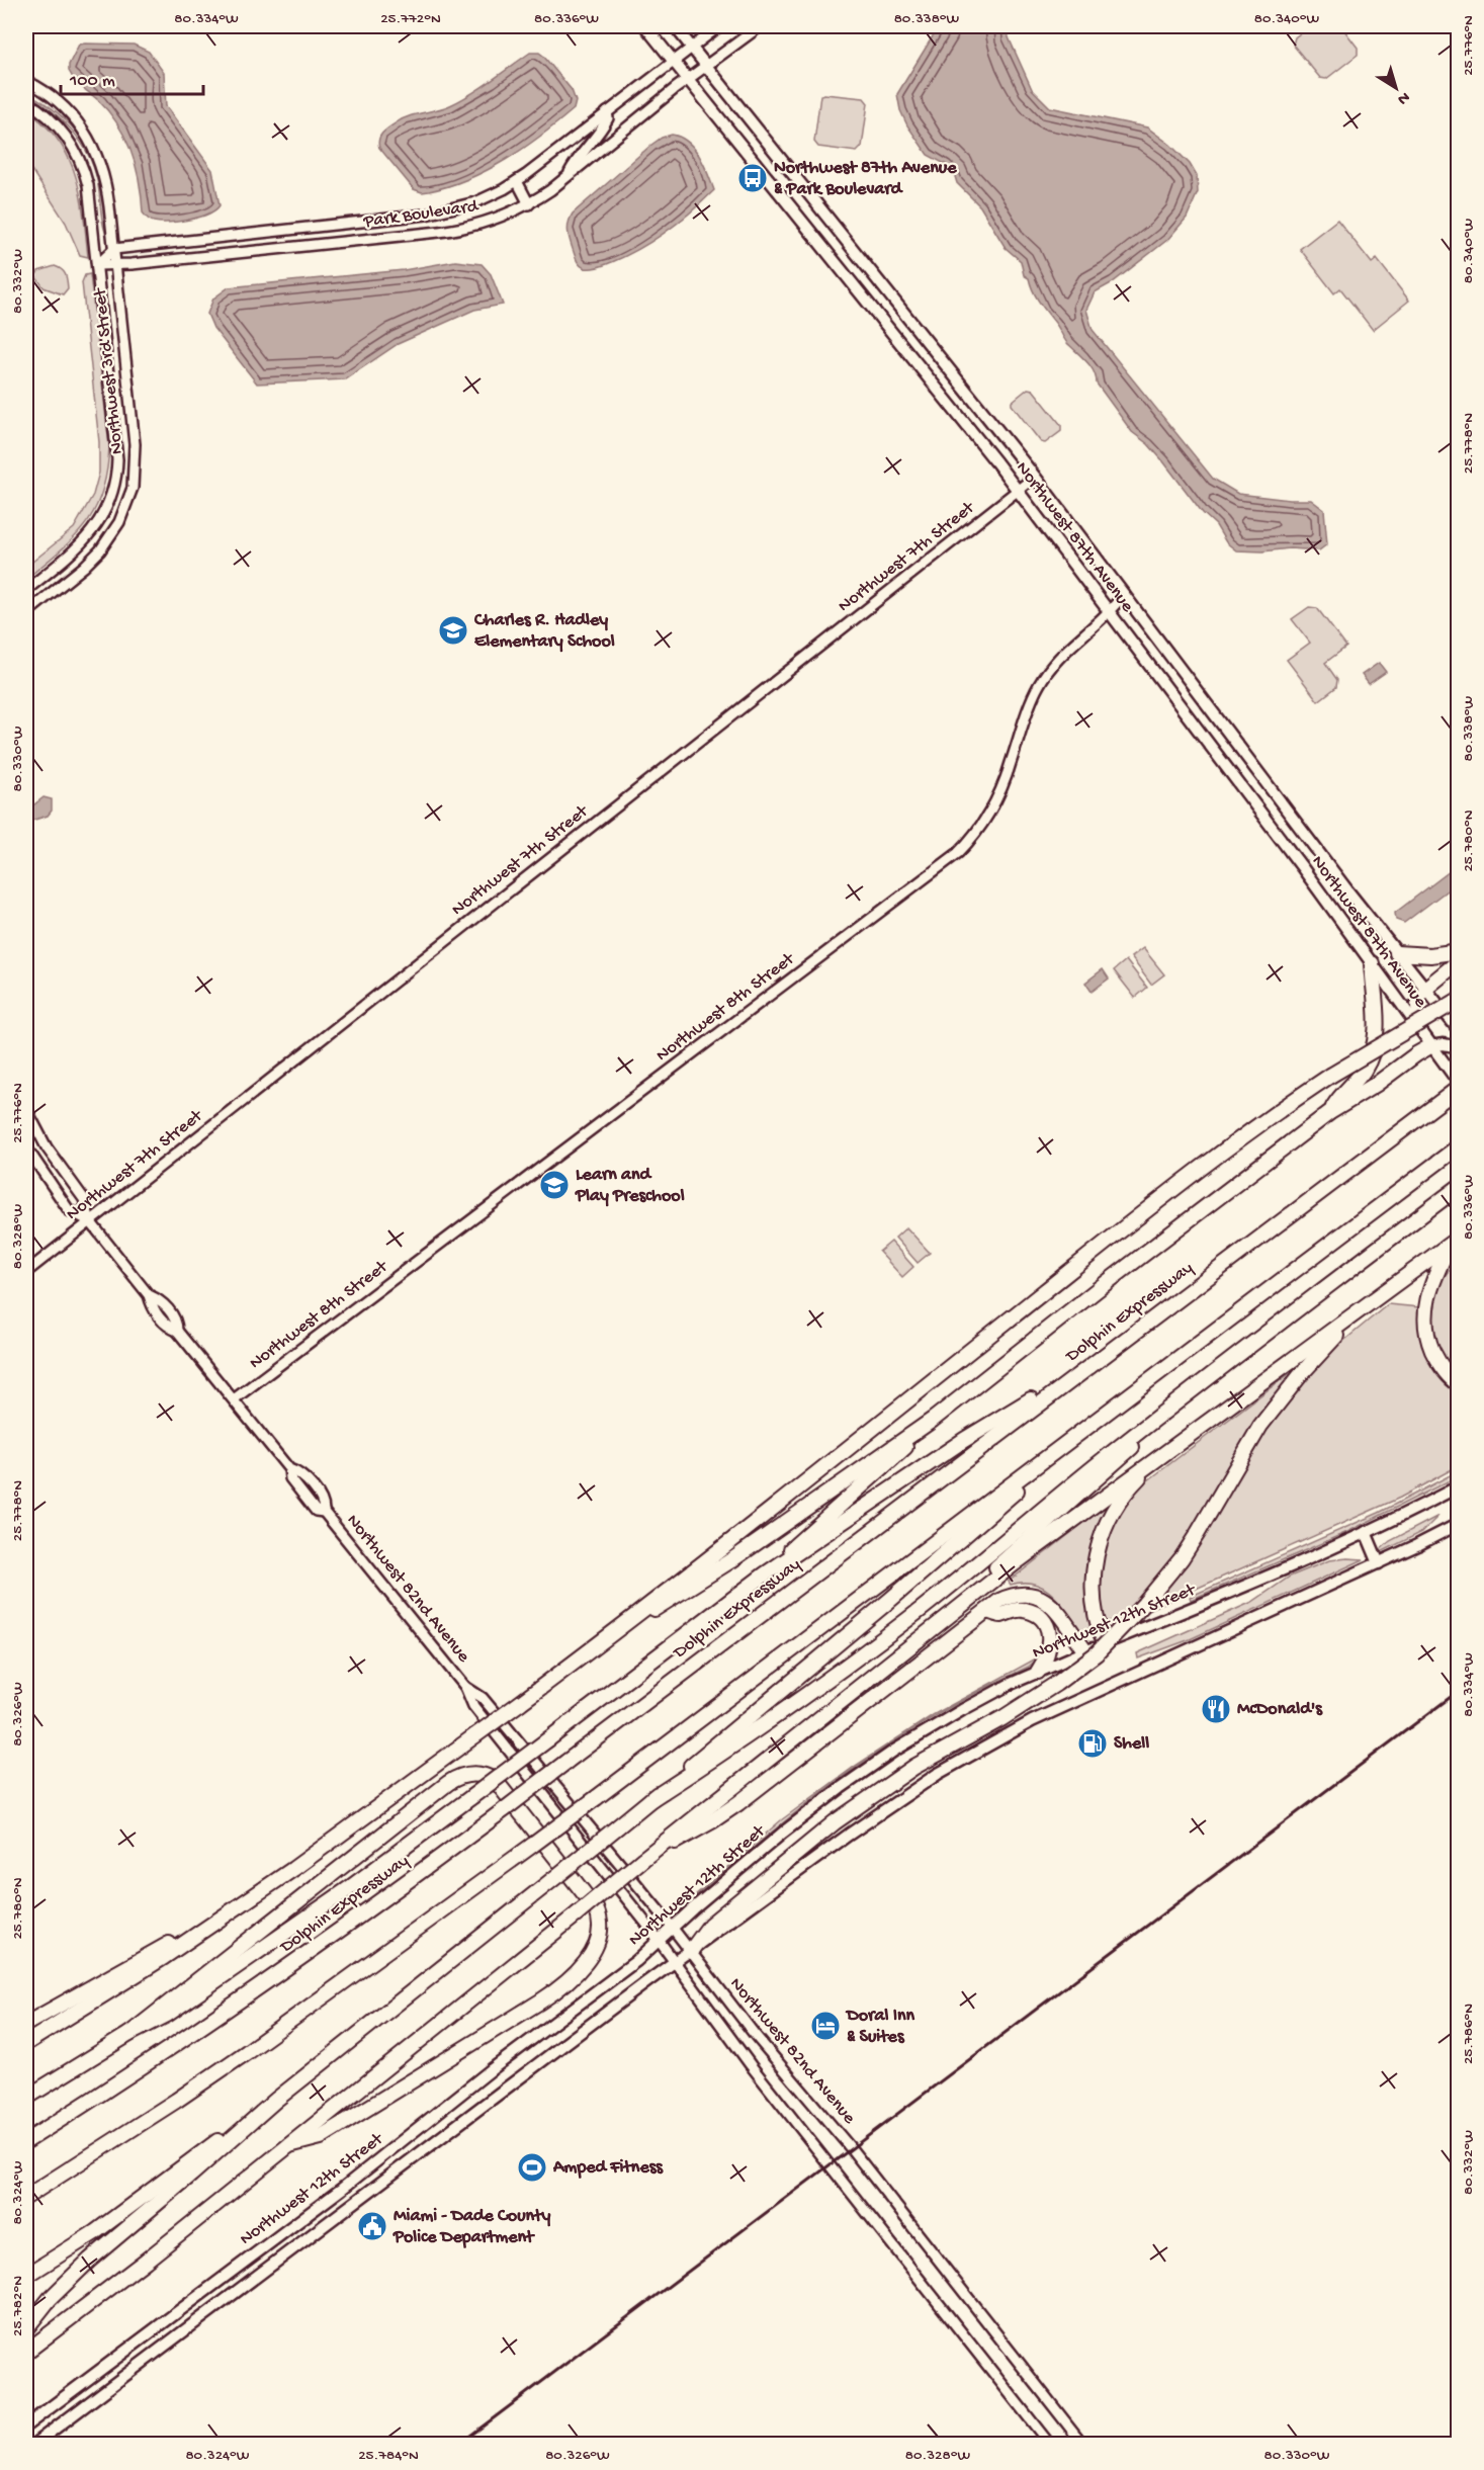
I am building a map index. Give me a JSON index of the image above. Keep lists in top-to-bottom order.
{
  "streets": {
    "highway": ["Dolphin Expressway"],
    "main road": ["Northwest 87th Avenue", "Northwest 12th Street"],
    "street": [
      "Park Boulevard",
      "Northwest 3rd Street",
      "Northwest 7th Street",
      "Northwest 8th Street",
      "Northwest 82nd Avenue"
    ]
  },
  "crossings": [
    ["Park Boulevard", "Northwest 3rd Street"],
    ["Park Boulevard", "Northwest 87th Avenue"],
    ["Northwest 87th Avenue", "Northwest 7th Street"],
    ["Northwest 87th Avenue", "Northwest 8th Street"],
    ["Northwest 7th Street", "Northwest 82nd Avenue"],
    ["Northwest 8th Street", "Northwest 82nd Avenue"],
    ["Northwest 82nd Avenue", "Northwest 12th Street"]
  ],
  "places": {
    "bus stop": ["Northwest 87th Avenue & Park Boulevard"],
    "school or university": ["Charles R. Hadley Elementary School", "Learn and Play Preschool"],
    "restaurant": ["McDonald's"],
    "fuel station": ["Shell"],
    "hotel": ["Doral Inn & Suites"],
    "sports": ["Amped Fitness"],
    "public building": ["Miami - Dade County Police Department"]
  },
  "scale_bar": "100 m",
  "north": "bottom right",
  "coordinates": [
    "80.334°W",
    "25.772°N",
    "80.336°W",
    "80.338°W",
    "80.340°W",
    "25.776°N",
    "80.332°W",
    "25.778°N",
    "80.330°W",
    "25.780°N",
    "80.328°W",
    "80.326°W",
    "25.786°N",
    "80.324°W",
    "25.782°N",
    "25.784°N"
  ]
}
